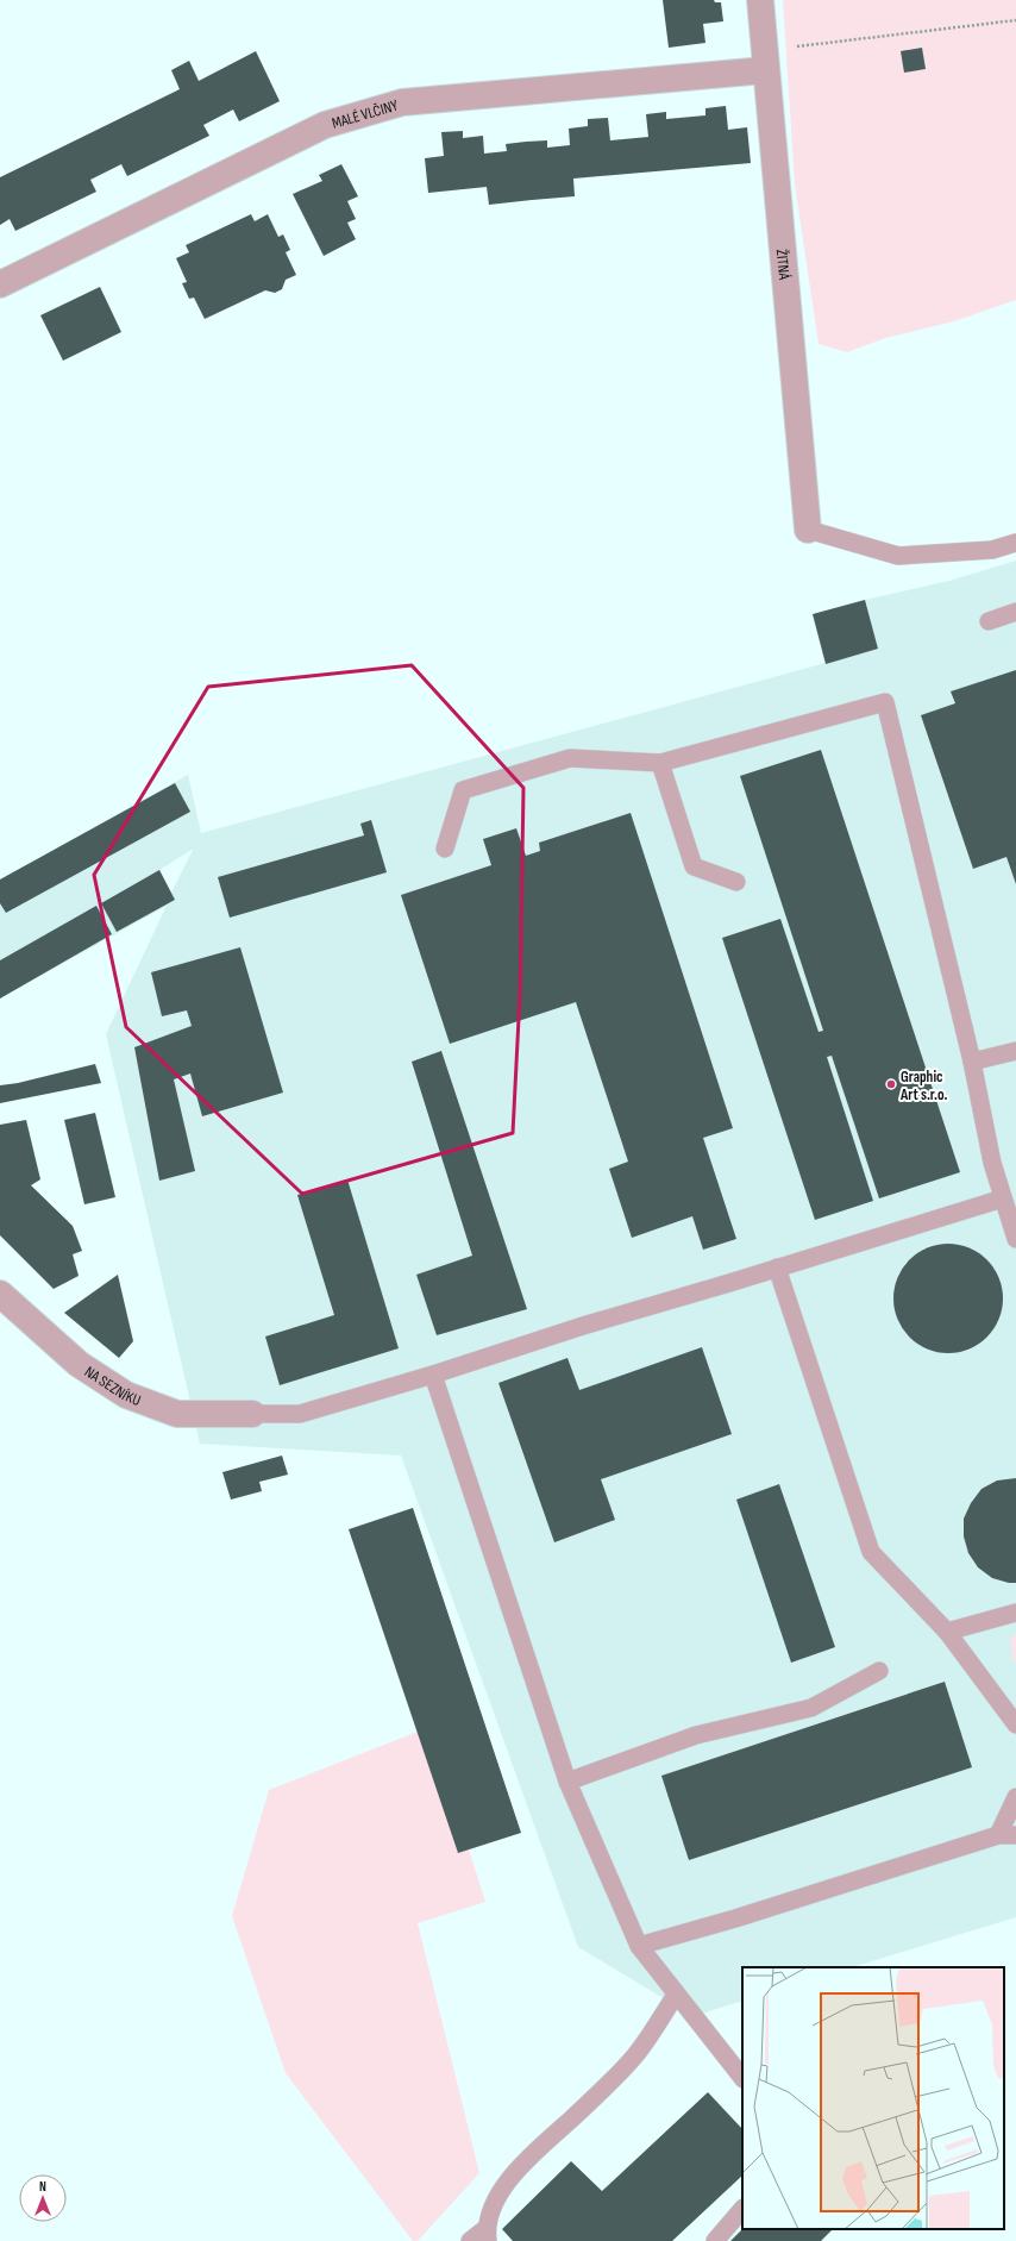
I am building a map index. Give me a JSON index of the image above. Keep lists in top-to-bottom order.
{
  "streets": {
    "street": ["MALÉ VLČINY", "ŽITNÁ", "NA SEZNÍKU"]
  },
  "crossings": [
    ["MALÉ VLČINY", "ŽITNÁ"]
  ],
  "places": ["Graphic Art s.r.o."],
  "north": "top"
}
